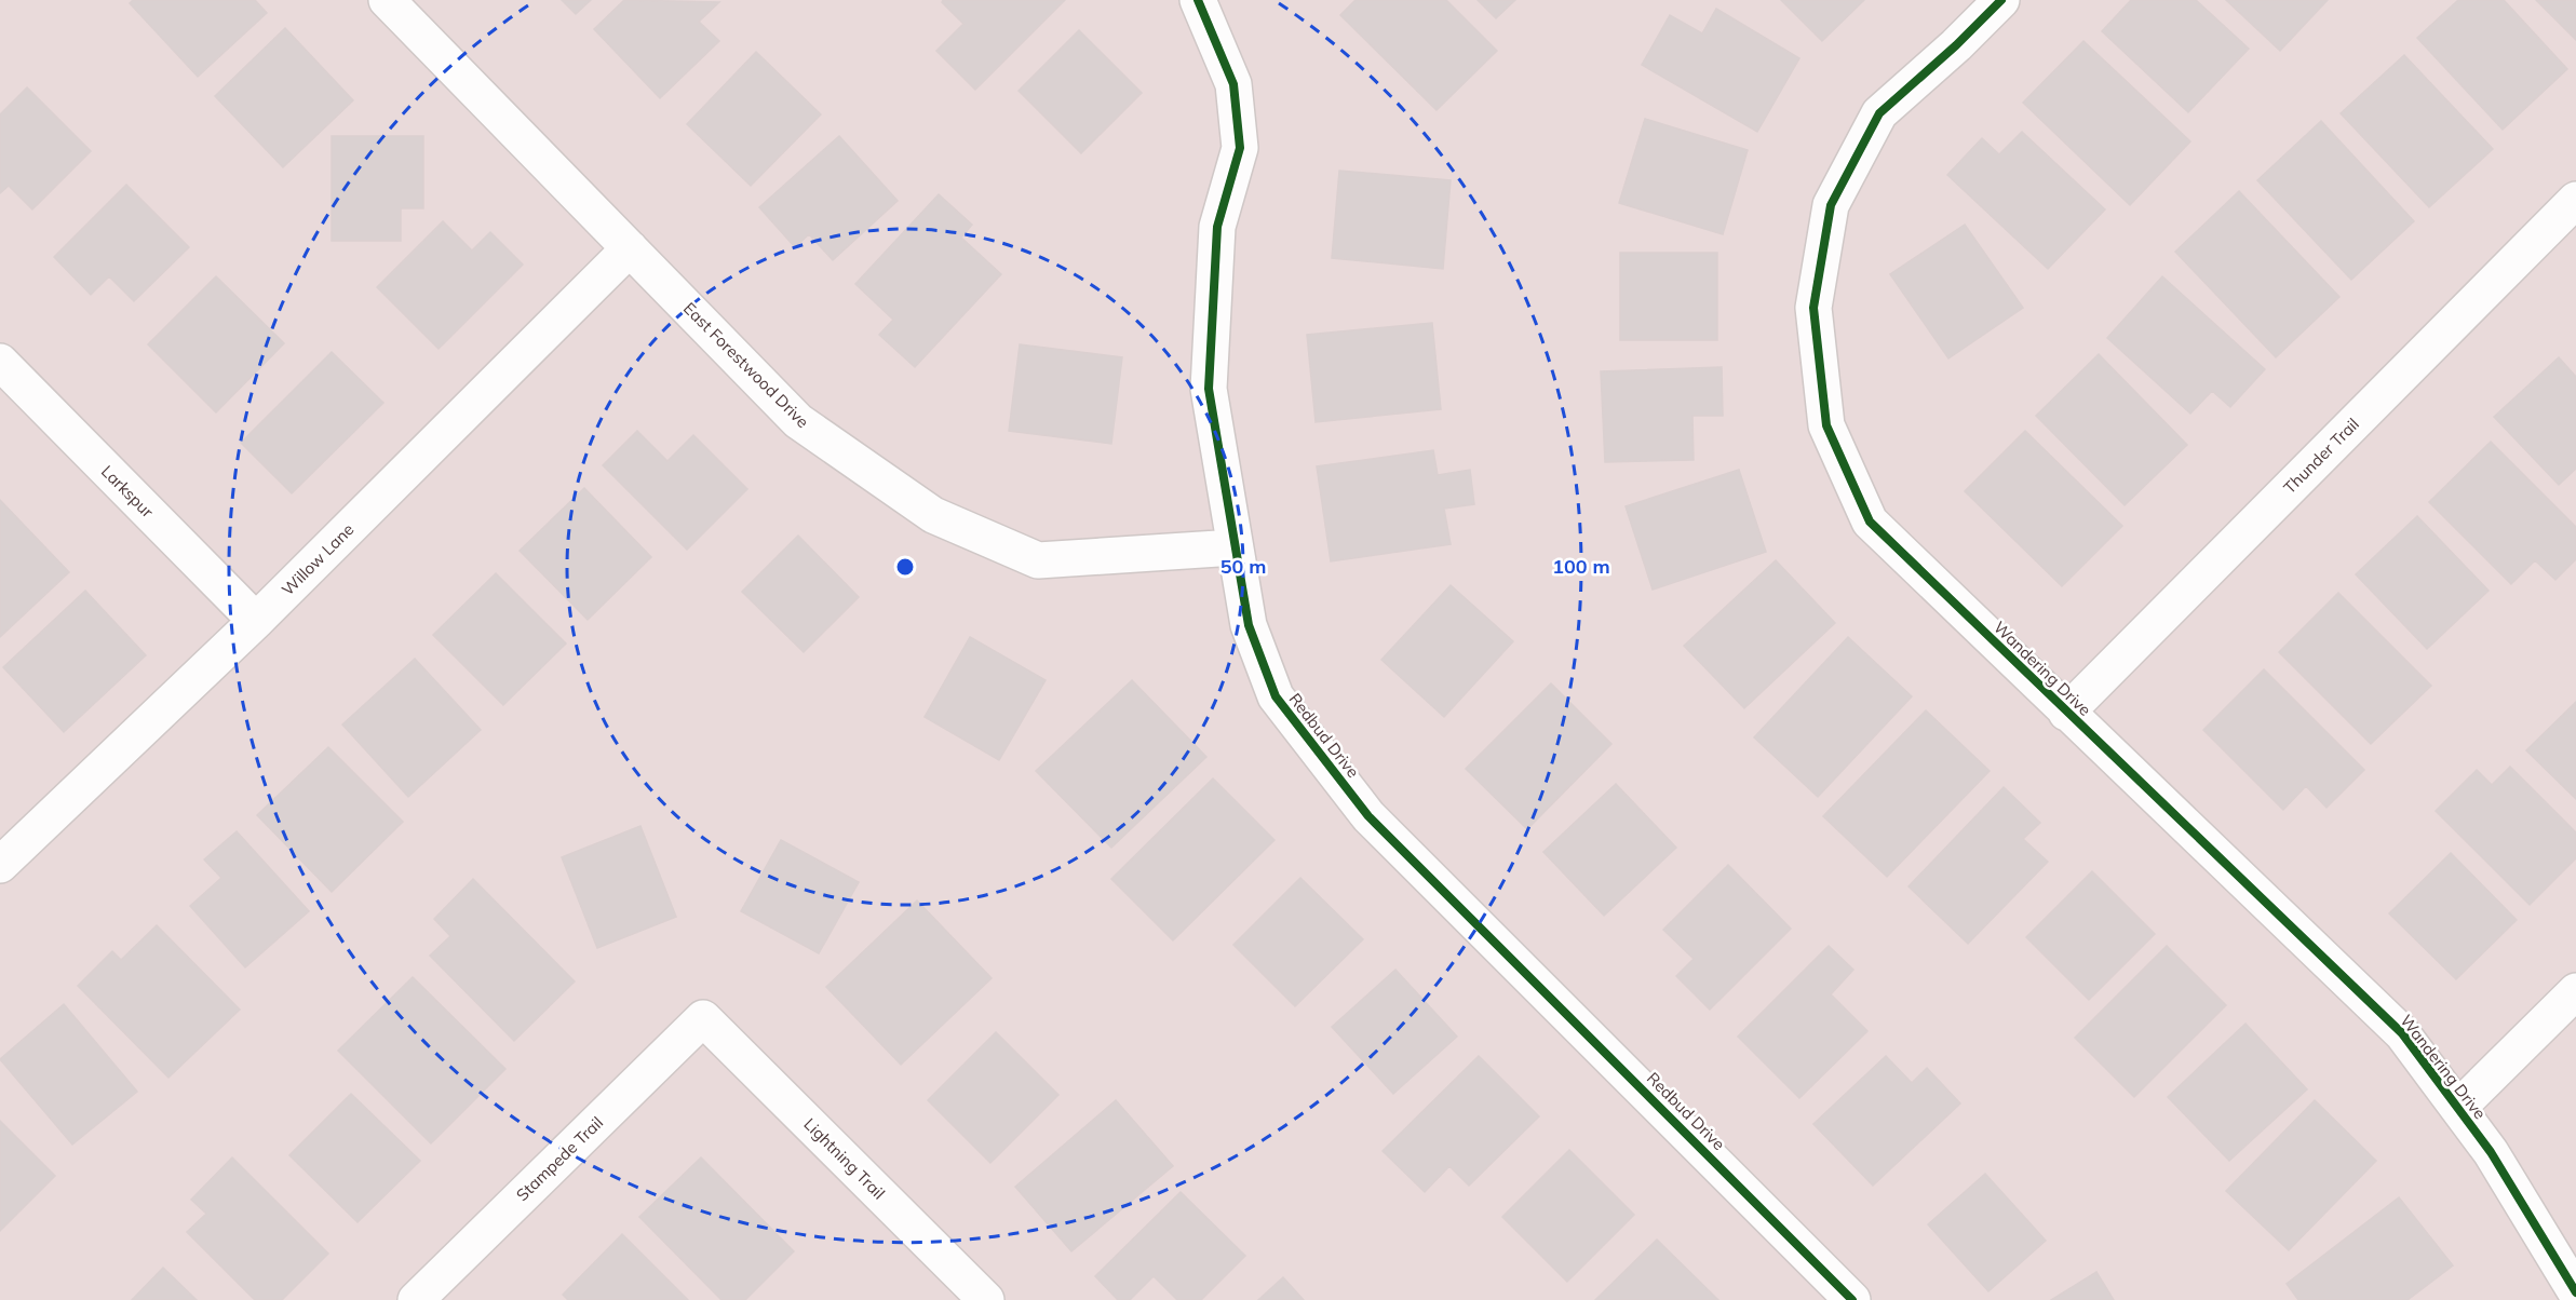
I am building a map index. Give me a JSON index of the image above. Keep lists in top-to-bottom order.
{
  "streets": {
    "street": [
      "East Forestwood Drive",
      "Thunder Trail",
      "Larkspur",
      "Willow Lane",
      "Wandering Drive",
      "Redbud Drive",
      "Stampede Trail",
      "Lightning Trail"
    ]
  },
  "crossings": [
    ["East Forestwood Drive", "Willow Lane"],
    ["East Forestwood Drive", "Redbud Drive"],
    ["Thunder Trail", "Wandering Drive"],
    ["Larkspur", "Willow Lane"],
    ["Stampede Trail", "Lightning Trail"]
  ],
  "rings": ["50 m", "100 m"]
}
